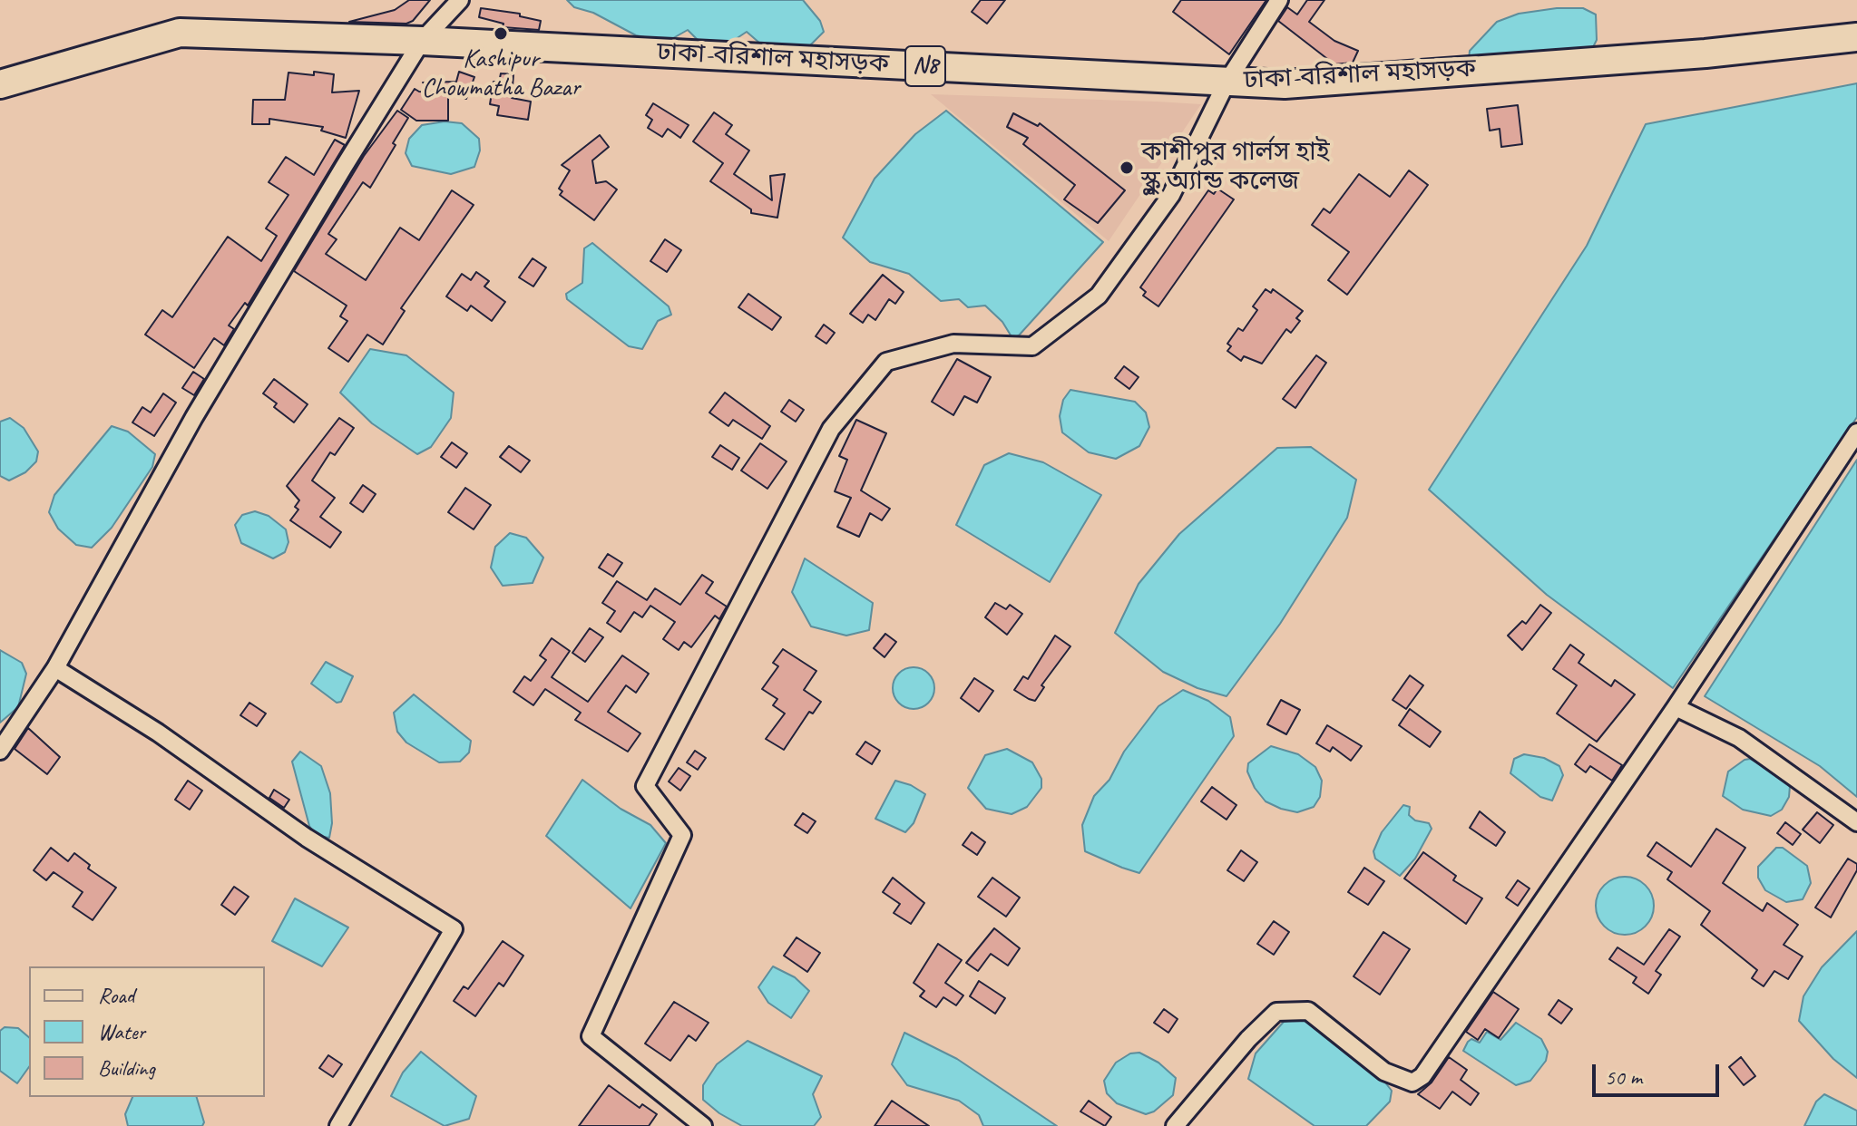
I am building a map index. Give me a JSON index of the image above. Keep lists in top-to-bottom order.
{
  "streets": {
    "highway": ["ঢাকা-বরিশাল মহাসড়ক", "N8"]
  },
  "places": ["Kashipur Chowmatha Bazar", "কাশীপুর গার্লস হাই স্কুল অ্যান্ড কলেজ"],
  "legend": ["Road", "Water", "Building"],
  "scale_bar": "50 m"
}
